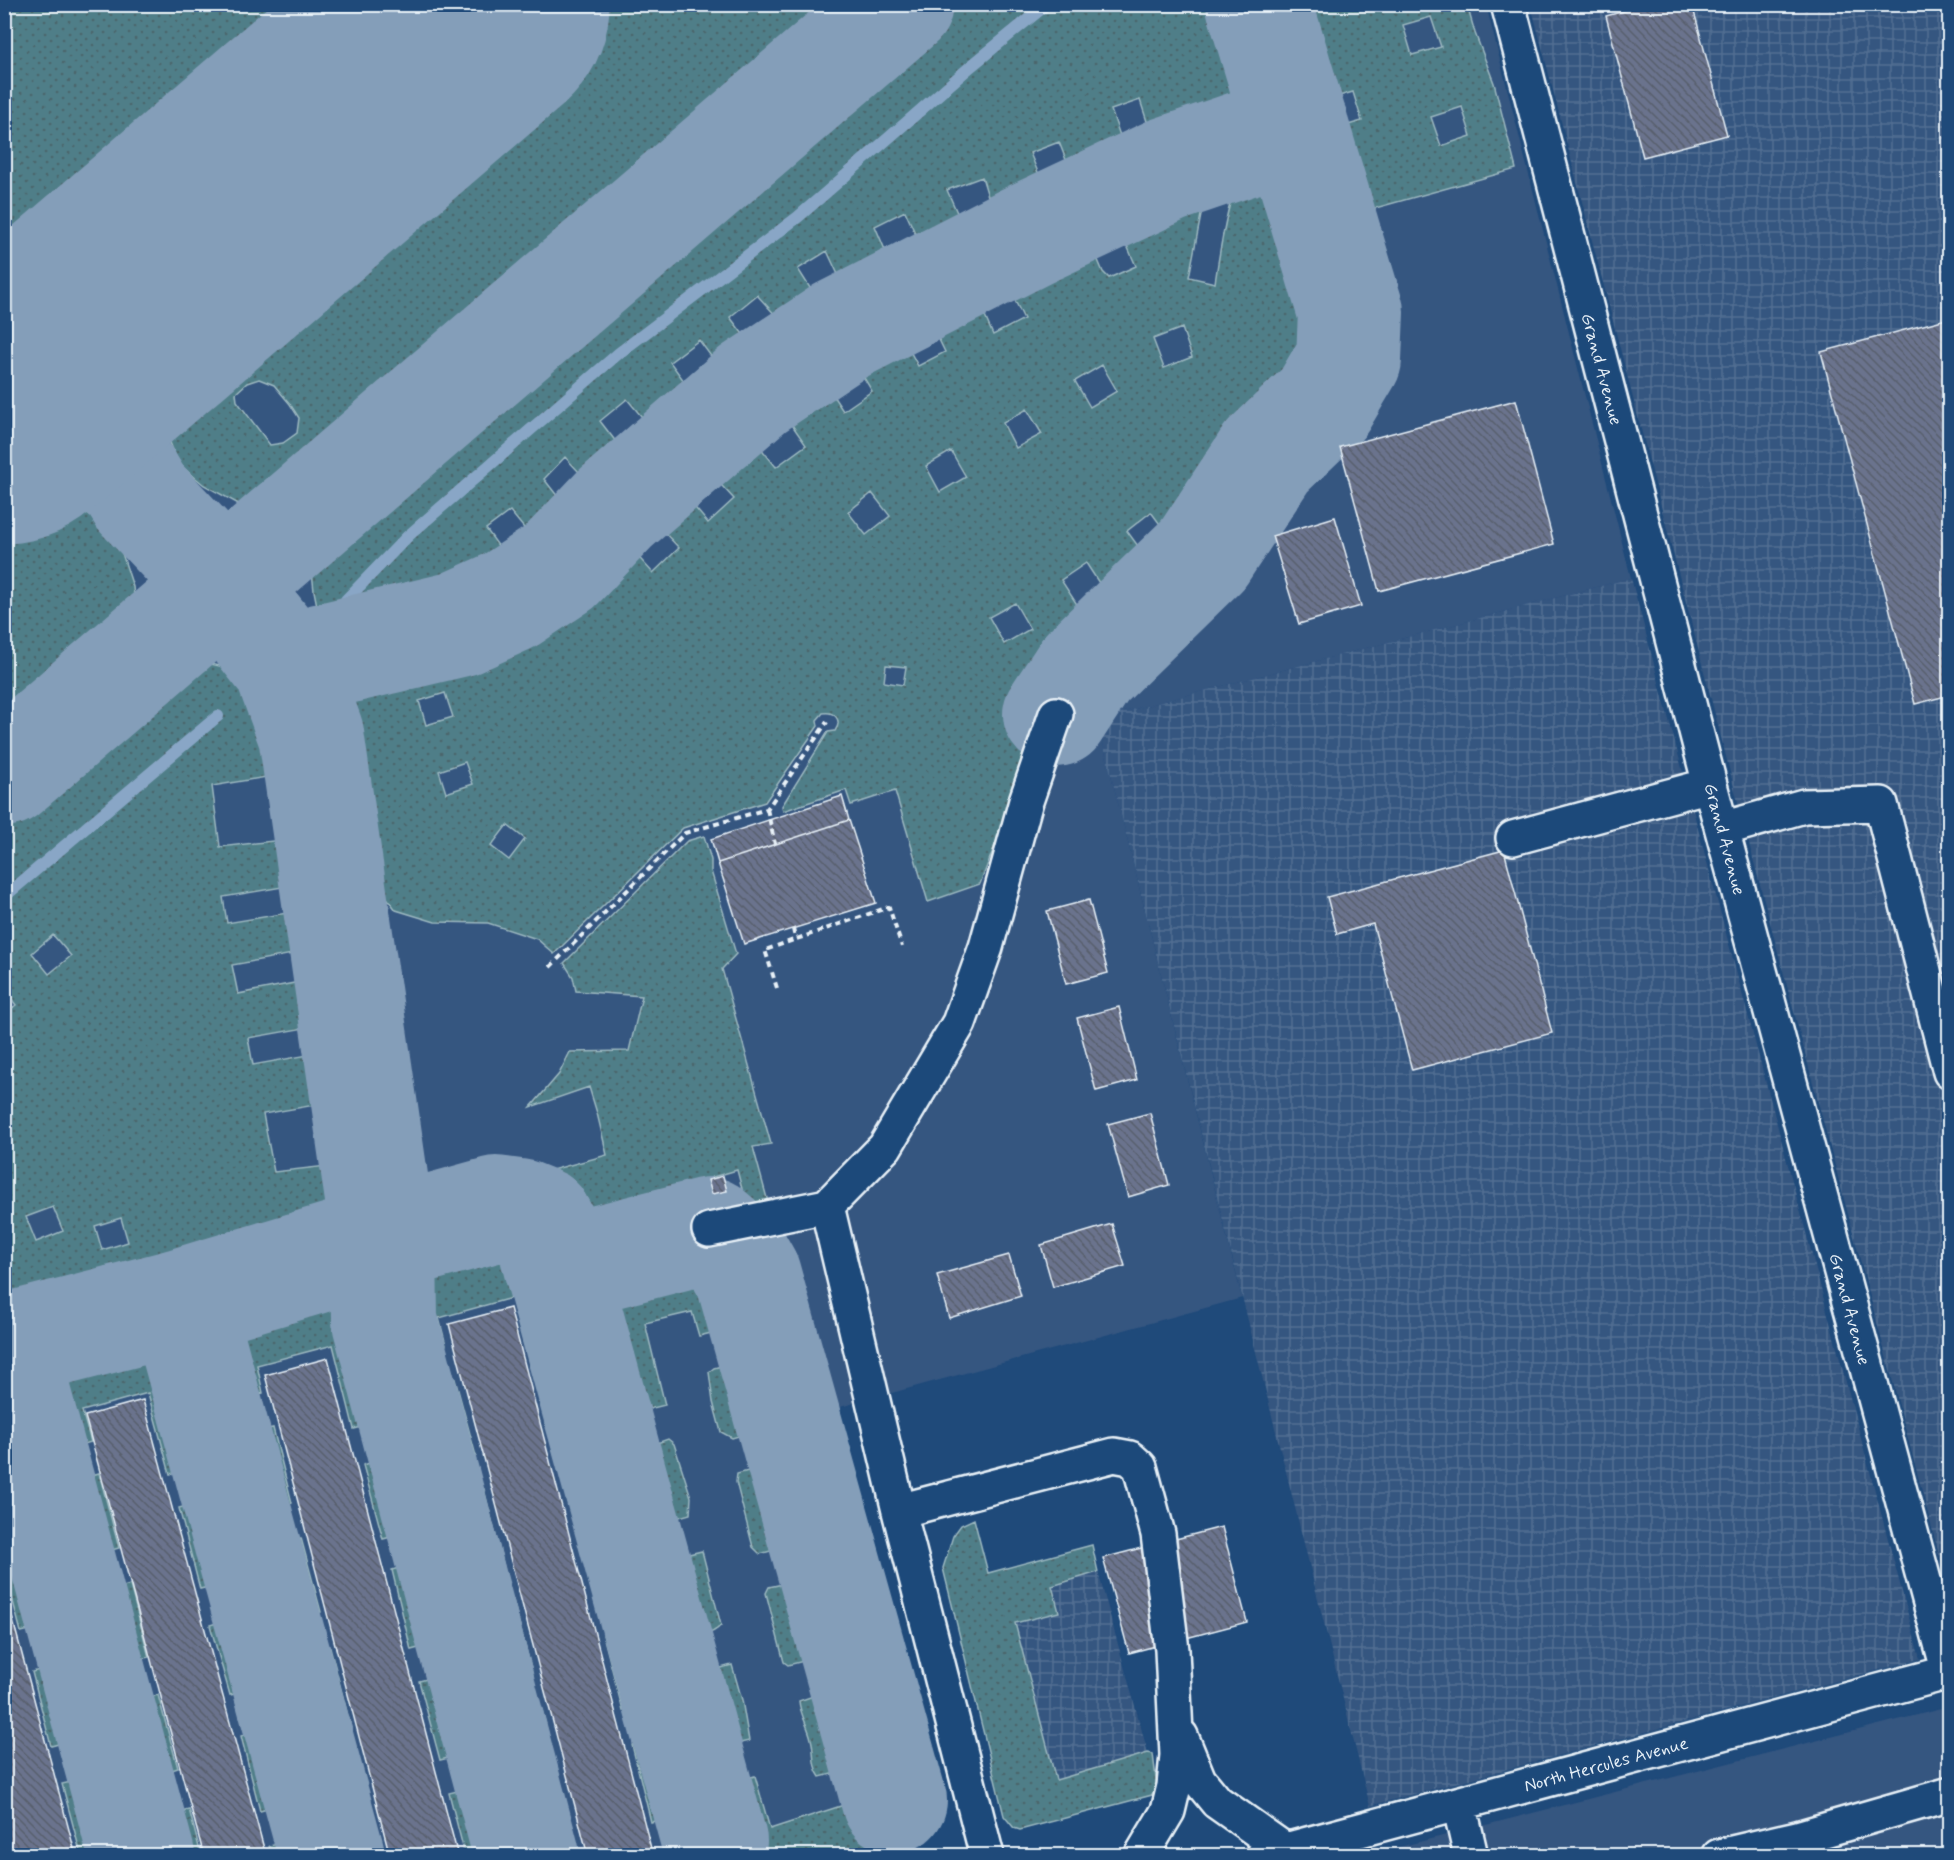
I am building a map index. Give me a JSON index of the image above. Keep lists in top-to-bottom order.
{
  "streets": {
    "street": ["Grand Avenue", "North Hercules Avenue"]
  },
  "crossings": [
    ["Grand Avenue", "North Hercules Avenue"]
  ]
}
